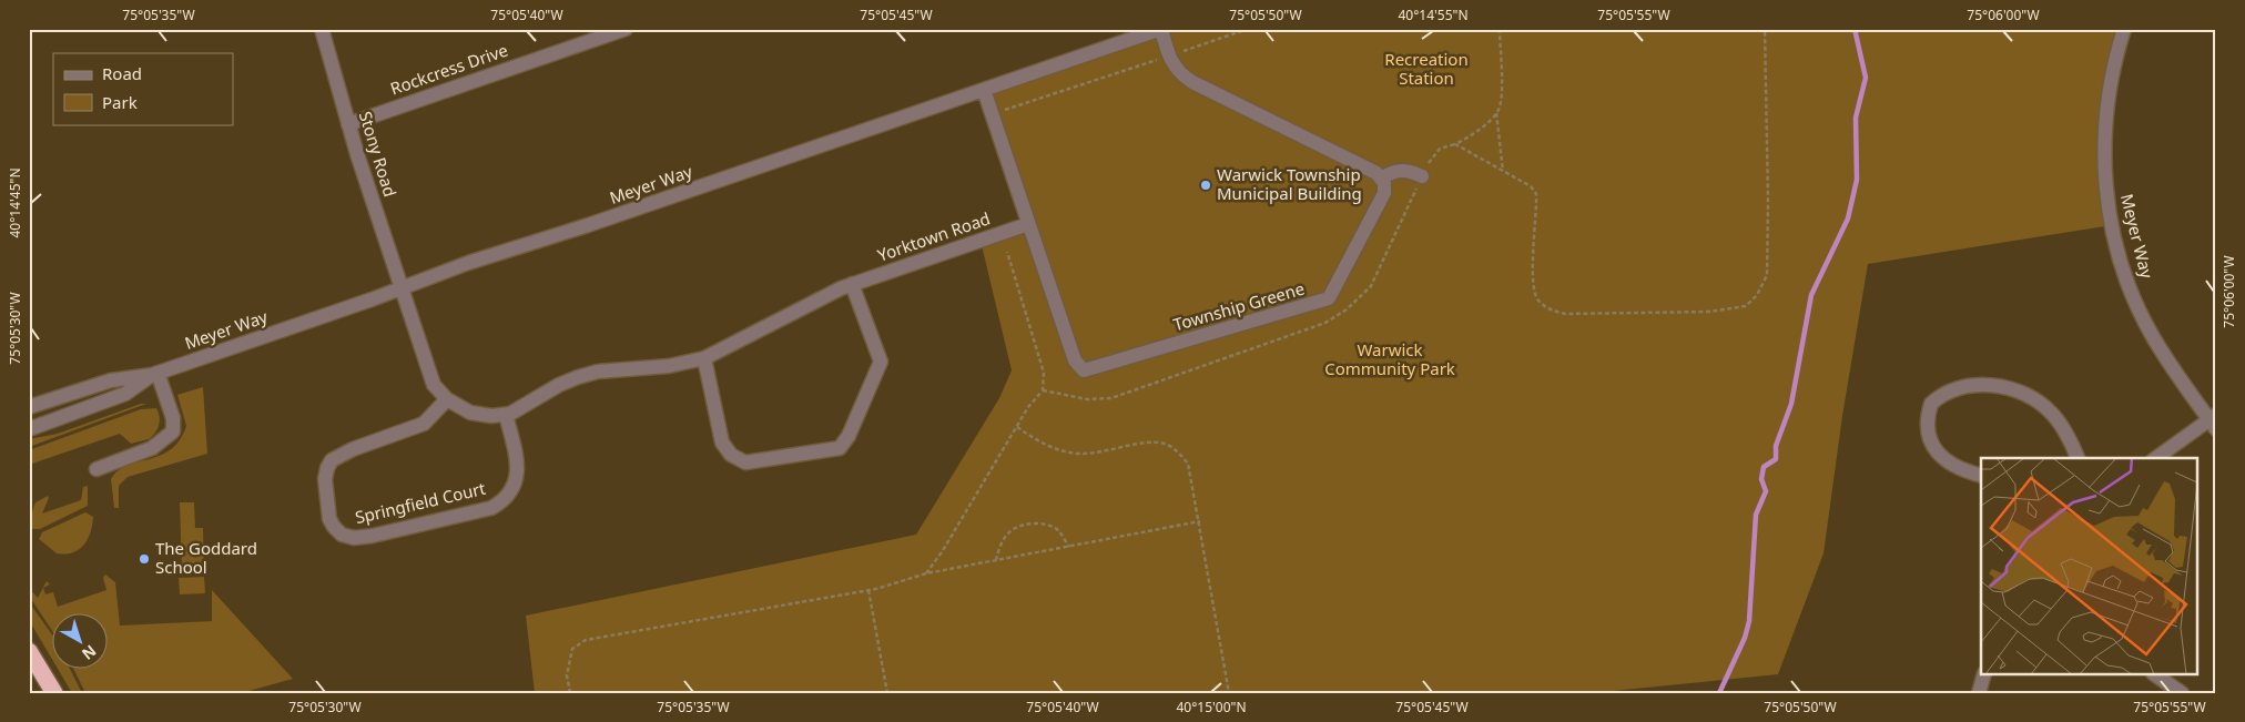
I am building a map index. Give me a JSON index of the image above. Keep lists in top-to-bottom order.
{
  "streets": {
    "street": [
      "Rockcress Drive",
      "Stony Road",
      "Meyer Way",
      "Yorktown Road",
      "Township Greene",
      "Springfield Court"
    ]
  },
  "crossings": [
    ["Rockcress Drive", "Stony Road"],
    ["Stony Road", "Meyer Way"],
    ["Meyer Way", "Township Greene"],
    ["Yorktown Road", "Township Greene"],
    ["Yorktown Road", "Springfield Court"]
  ],
  "parks": ["Recreation Station", "Warwick Community Park"],
  "places": ["Warwick Township Municipal Building", "The Goddard School"],
  "legend": ["Road", "Park"],
  "north": "bottom right",
  "coordinates": [
    "75°05'35\"W",
    "75°05'40\"W",
    "75°05'45\"W",
    "75°05'50\"W",
    "40°14'55\"N",
    "75°05'55\"W",
    "75°06'00\"W",
    "40°14'45\"N",
    "75°05'30\"W",
    "40°15'00\"N"
  ]
}
